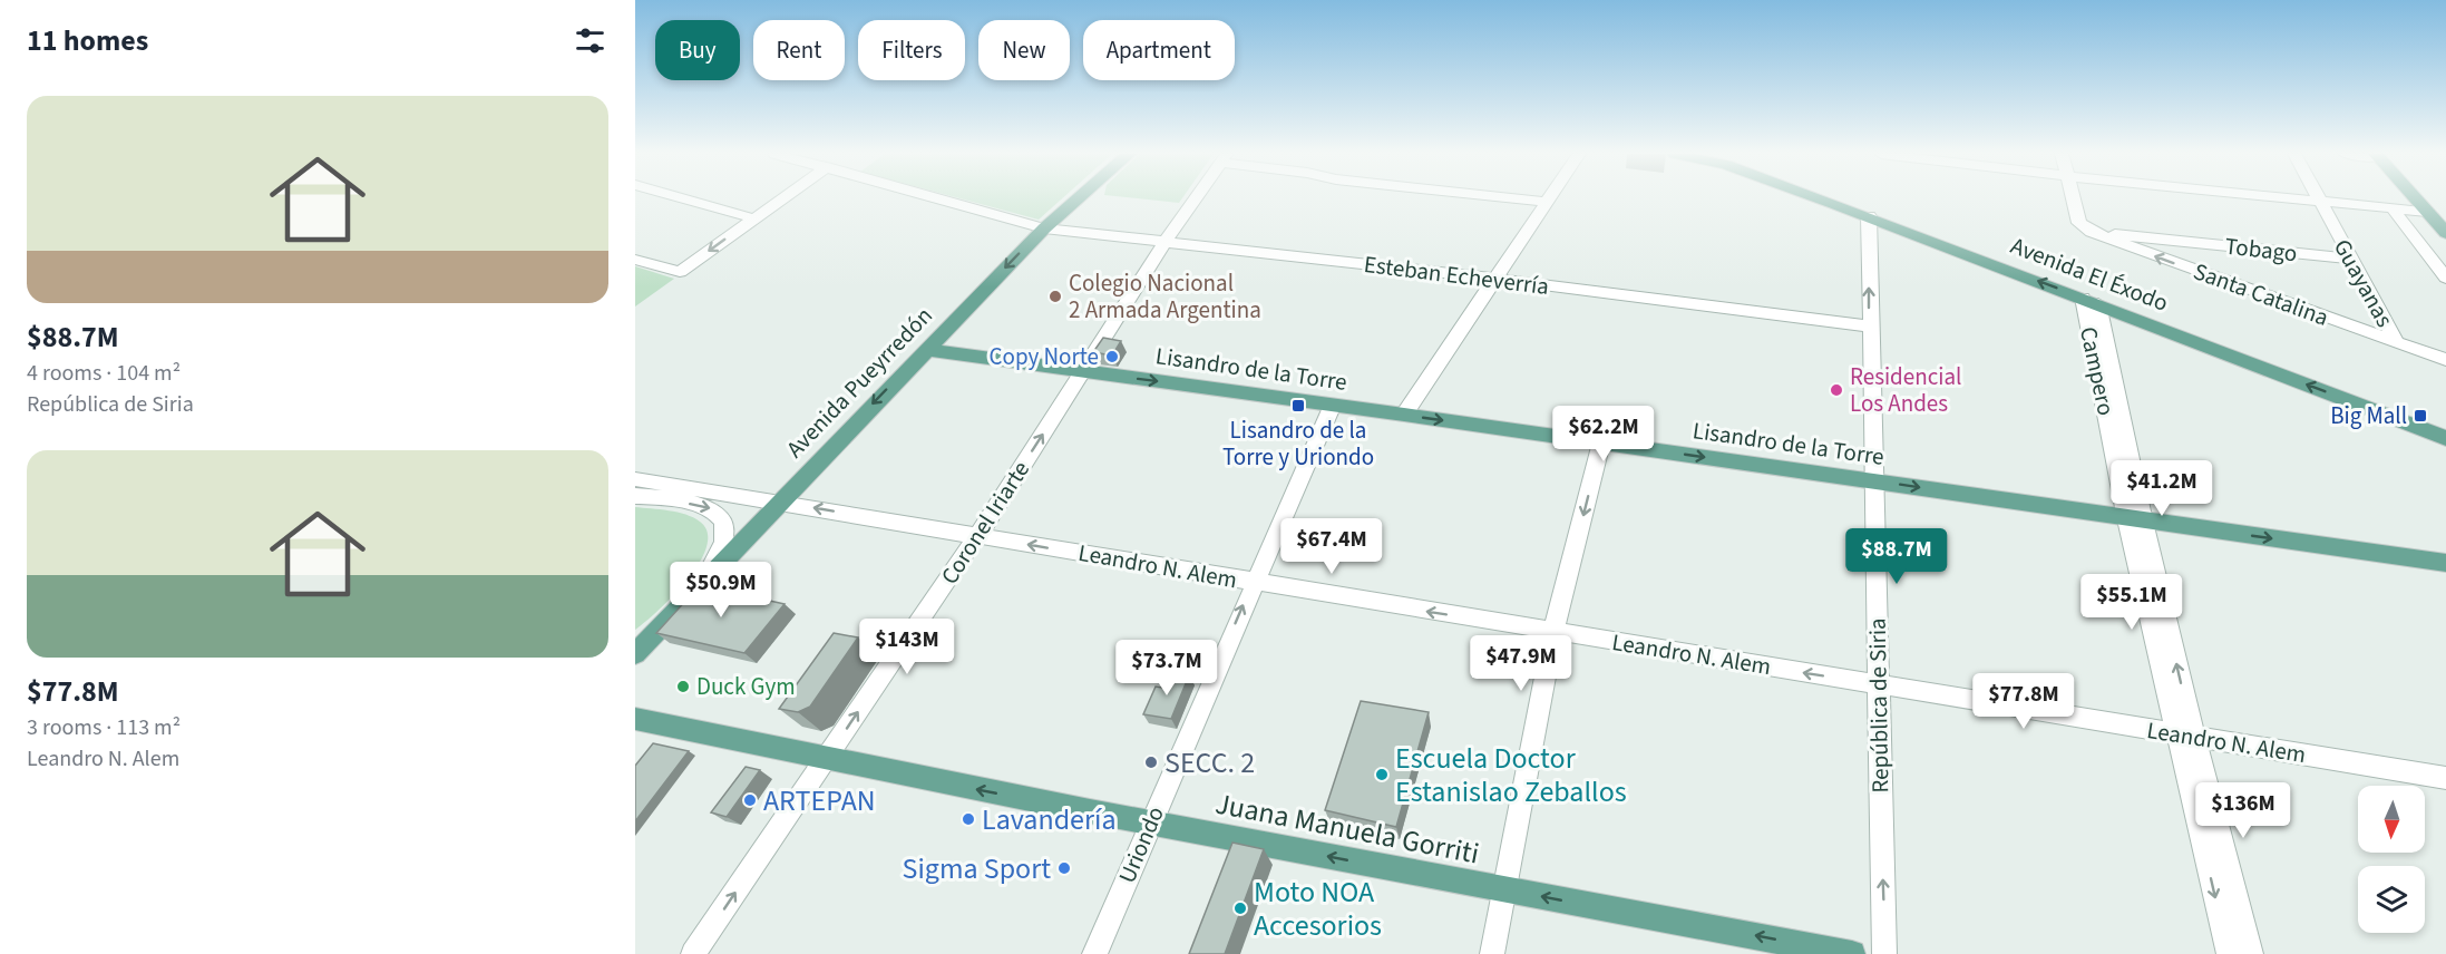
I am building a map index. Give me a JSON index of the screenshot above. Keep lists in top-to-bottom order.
{
  "streets": {
    "main road": [
      "Avenida El Éxodo",
      "Lisandro de la Torre",
      "Avenida Pueyrredón",
      "Juana Manuela Gorriti"
    ],
    "street": [
      "Tobago",
      "Esteban Echeverría",
      "Guayanas",
      "Santa Catalina",
      "Campero",
      "Coronel Iriarte",
      "Leandro N. Alem",
      "República de Siria",
      "Uriondo"
    ]
  },
  "crossings": [
    ["Tobago", "Guayanas"],
    ["Tobago", "Santa Catalina"],
    ["Avenida El Éxodo", "Campero"],
    ["Avenida El Éxodo", "República de Siria"],
    ["Esteban Echeverría", "Avenida Pueyrredón"],
    ["Esteban Echeverría", "Coronel Iriarte"],
    ["Esteban Echeverría", "República de Siria"],
    ["Guayanas", "Santa Catalina"],
    ["Lisandro de la Torre", "Campero"],
    ["Lisandro de la Torre", "Avenida Pueyrredón"],
    ["Lisandro de la Torre", "Coronel Iriarte"],
    ["Lisandro de la Torre", "República de Siria"],
    ["Lisandro de la Torre", "Uriondo"],
    ["Campero", "Leandro N. Alem"],
    ["Avenida Pueyrredón", "Leandro N. Alem"],
    ["Coronel Iriarte", "Leandro N. Alem"],
    ["Coronel Iriarte", "Juana Manuela Gorriti"],
    ["Leandro N. Alem", "República de Siria"],
    ["Leandro N. Alem", "Uriondo"],
    ["Juana Manuela Gorriti", "Uriondo"]
  ],
  "one_way": [
    "Avenida El Éxodo",
    "Lisandro de la Torre",
    "Avenida Pueyrredón",
    "Coronel Iriarte",
    "Leandro N. Alem",
    "República de Siria",
    "Juana Manuela Gorriti",
    "Uriondo"
  ],
  "places": {
    "other": [
      "Colegio Nacional 2 Armada Argentina",
      "Copy Norte",
      "Residencial Los Andes",
      "Duck Gym",
      "SECC. 2",
      "Escuela Doctor Estanislao Zeballos",
      "ARTEPAN",
      "Lavandería",
      "Sigma Sport",
      "Moto NOA Accesorios"
    ],
    "transit": ["Lisandro de la Torre y Uriondo", "Big Mall"]
  },
  "north": "bottom",
  "page": {
    "heading": "11 homes",
    "chip": [
      "Buy",
      "Rent",
      "Filters",
      "New",
      "Apartment"
    ],
    "list": [
      {
        "name": "$88.7M",
        "note": "4 rooms · 104 m² · República de Siria"
      },
      {
        "name": "$77.8M",
        "note": "3 rooms · 113 m² · Leandro N. Alem"
      }
    ],
    "price": [
      "$62.2M",
      "$41.2M",
      "$67.4M",
      "$88.7M",
      "$50.9M",
      "$55.1M",
      "$143M",
      "$47.9M",
      "$73.7M",
      "$77.8M",
      "$136M"
    ]
  }
}
